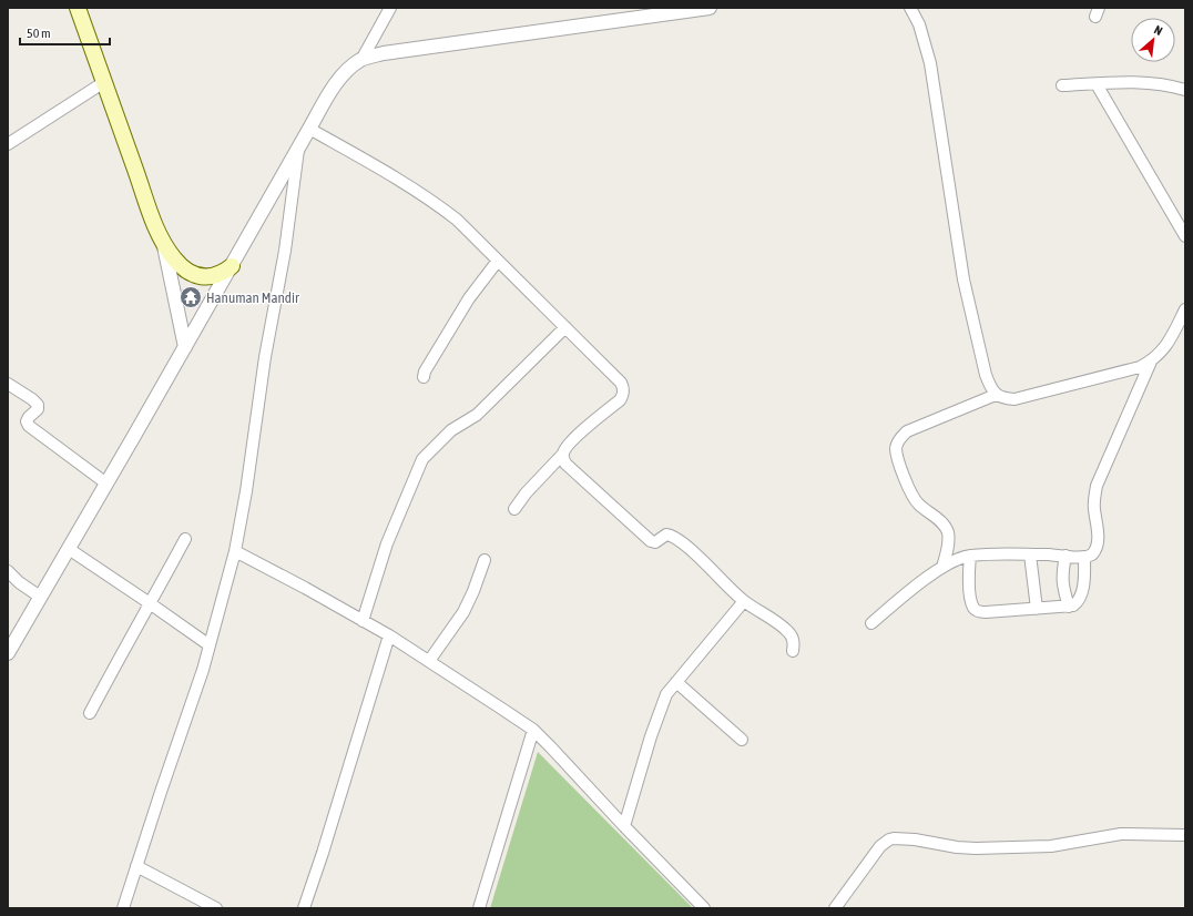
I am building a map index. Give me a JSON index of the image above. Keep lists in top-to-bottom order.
{
  "places": {
    "temple": ["Hanuman Mandir"]
  },
  "scale_bar": "50 m",
  "north": "top right"
}
